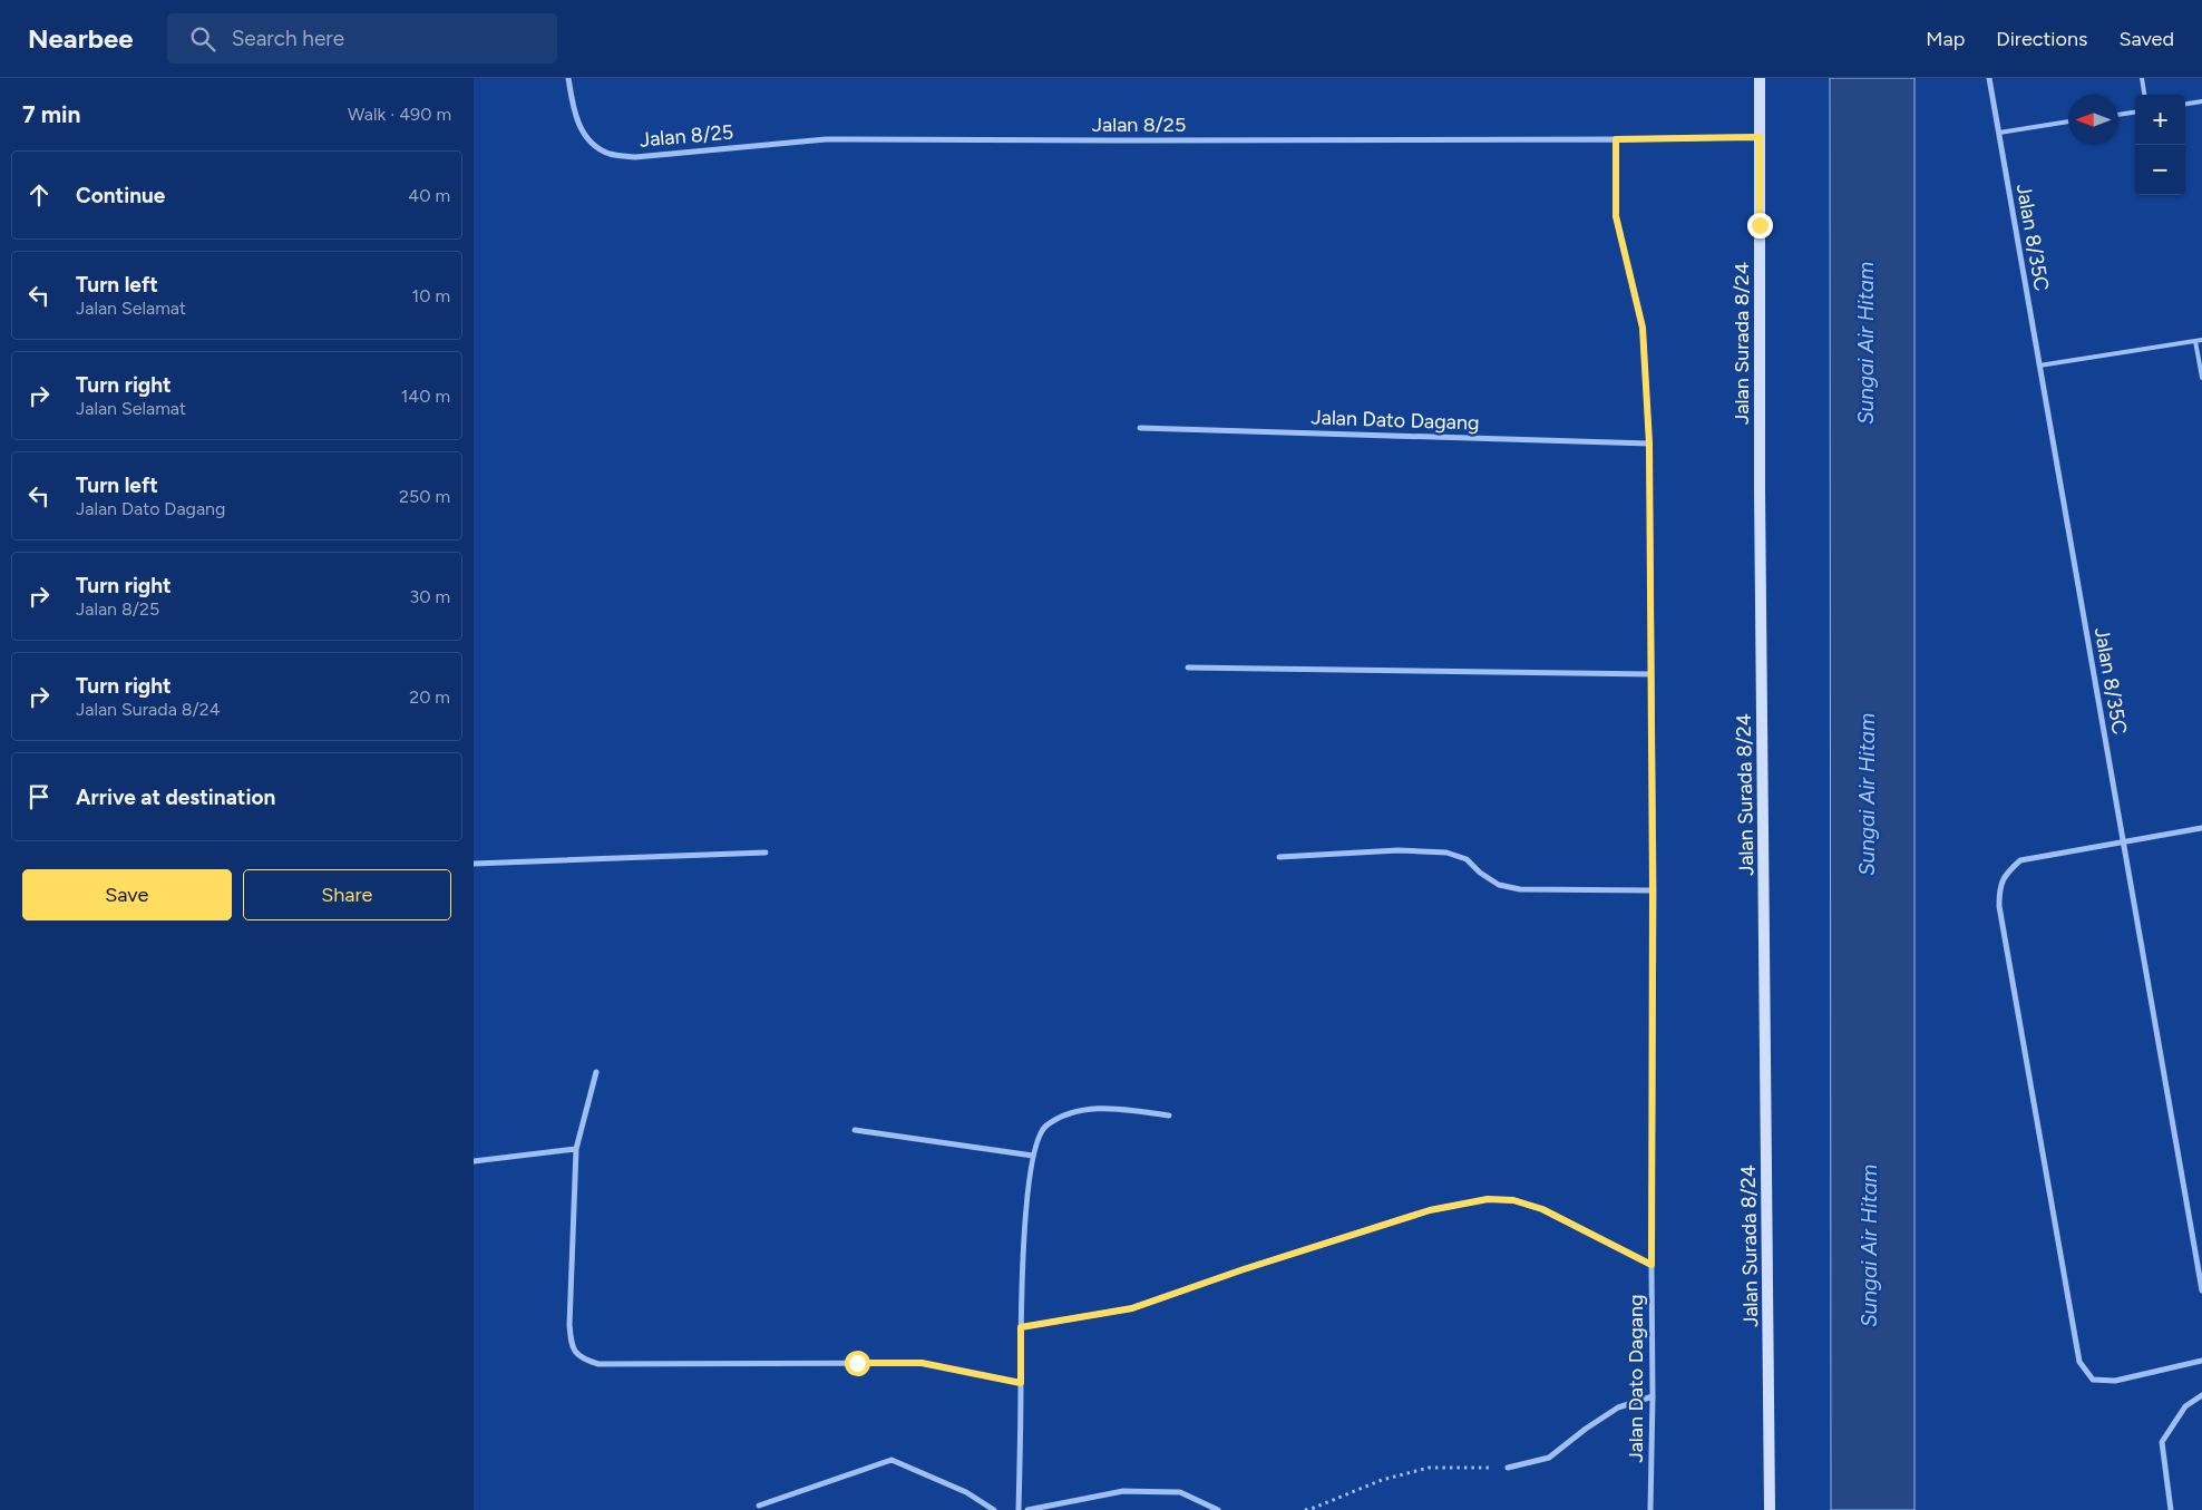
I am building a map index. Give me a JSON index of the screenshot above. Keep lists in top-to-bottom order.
{
  "streets": {
    "street": [
      "Jalan 8/25",
      "Jalan 8/35C",
      "Jalan Surada 8/24",
      "Jalan Dato Dagang"
    ]
  },
  "crossings": [
    ["Jalan 8/25", "Jalan Surada 8/24"],
    ["Jalan 8/25", "Jalan Dato Dagang"]
  ],
  "water": ["Sungai Air Hitam"],
  "north": "left",
  "page": {
    "header": "Nearbee",
    "search": "Search here",
    "nav": ["Map", "Directions", "Saved"],
    "heading": ["7 min", "Walk · 490 m"],
    "map_buttons": ["+", "−"],
    "list": [
      ["Continue", "40 m"],
      ["Turn left", "Jalan Selamat", "10 m"],
      ["Turn right", "Jalan Selamat", "140 m"],
      ["Turn left", "Jalan Dato Dagang", "250 m"],
      ["Turn right", "Jalan 8/25", "30 m"],
      ["Turn right", "Jalan Surada 8/24", "20 m"],
      "Arrive at destination"
    ],
    "buttons": ["Save", "Share"]
  }
}
